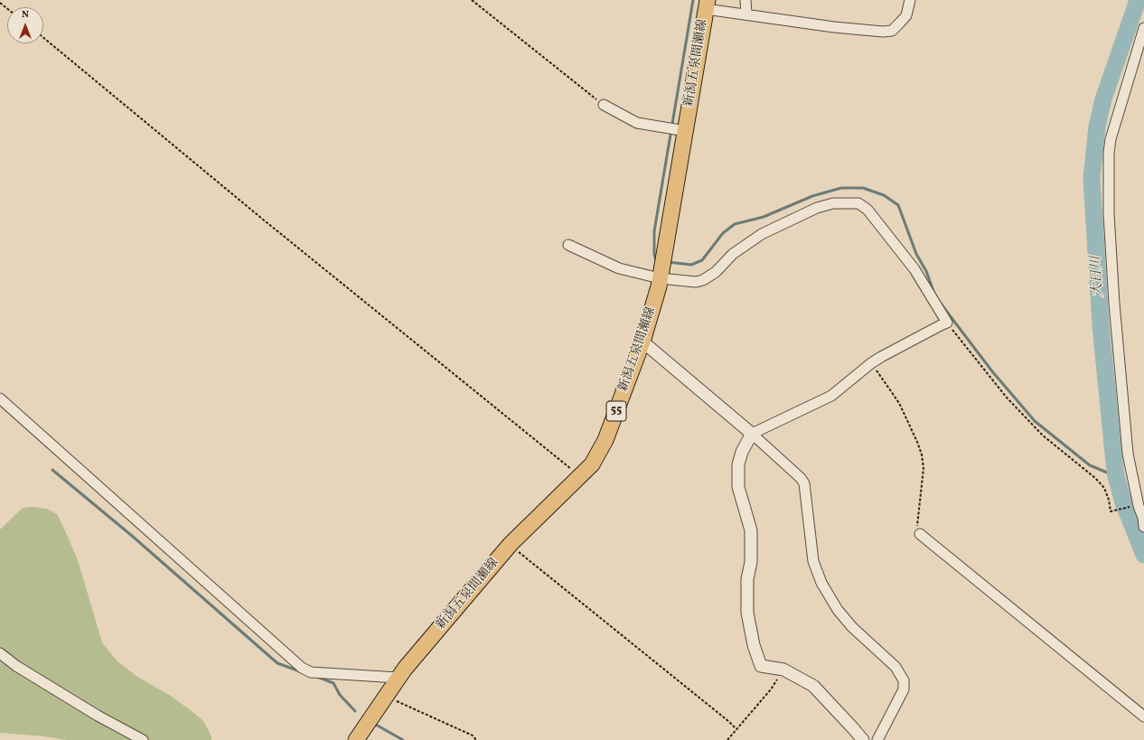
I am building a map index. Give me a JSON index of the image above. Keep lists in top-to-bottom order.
{
  "streets": {
    "main road": ["新潟五泉間瀬線", "55"]
  },
  "water": ["大日川"],
  "north": "top"
}
